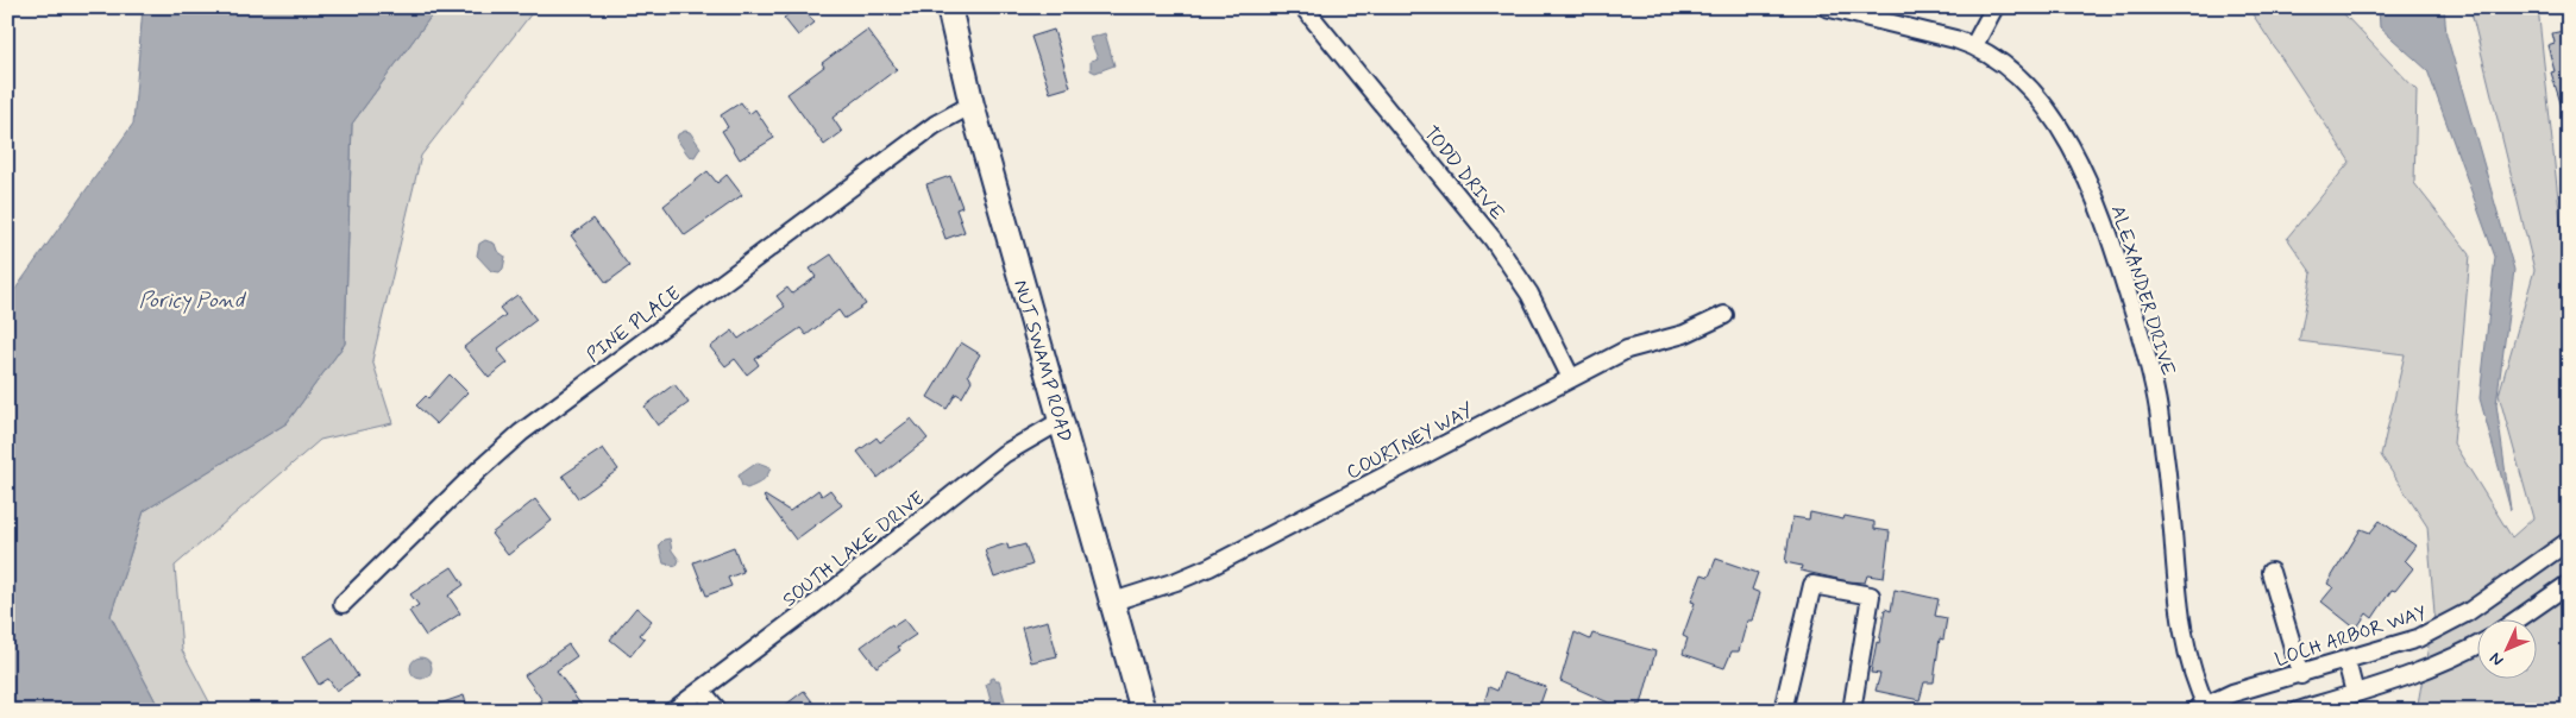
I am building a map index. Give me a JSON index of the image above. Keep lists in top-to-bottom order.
{
  "streets": {
    "main road": ["NUT SWAMP ROAD"],
    "street": [
      "TODD DRIVE",
      "ALEXANDER DRIVE",
      "PINE PLACE",
      "COURTNEY WAY",
      "SOUTH LAKE DRIVE",
      "LOCH ARBOR WAY"
    ]
  },
  "crossings": [
    ["TODD DRIVE", "COURTNEY WAY"],
    ["ALEXANDER DRIVE", "LOCH ARBOR WAY"],
    ["PINE PLACE", "NUT SWAMP ROAD"],
    ["NUT SWAMP ROAD", "COURTNEY WAY"],
    ["NUT SWAMP ROAD", "SOUTH LAKE DRIVE"]
  ],
  "water": ["Poricy Pond"],
  "north": "bottom left"
}
